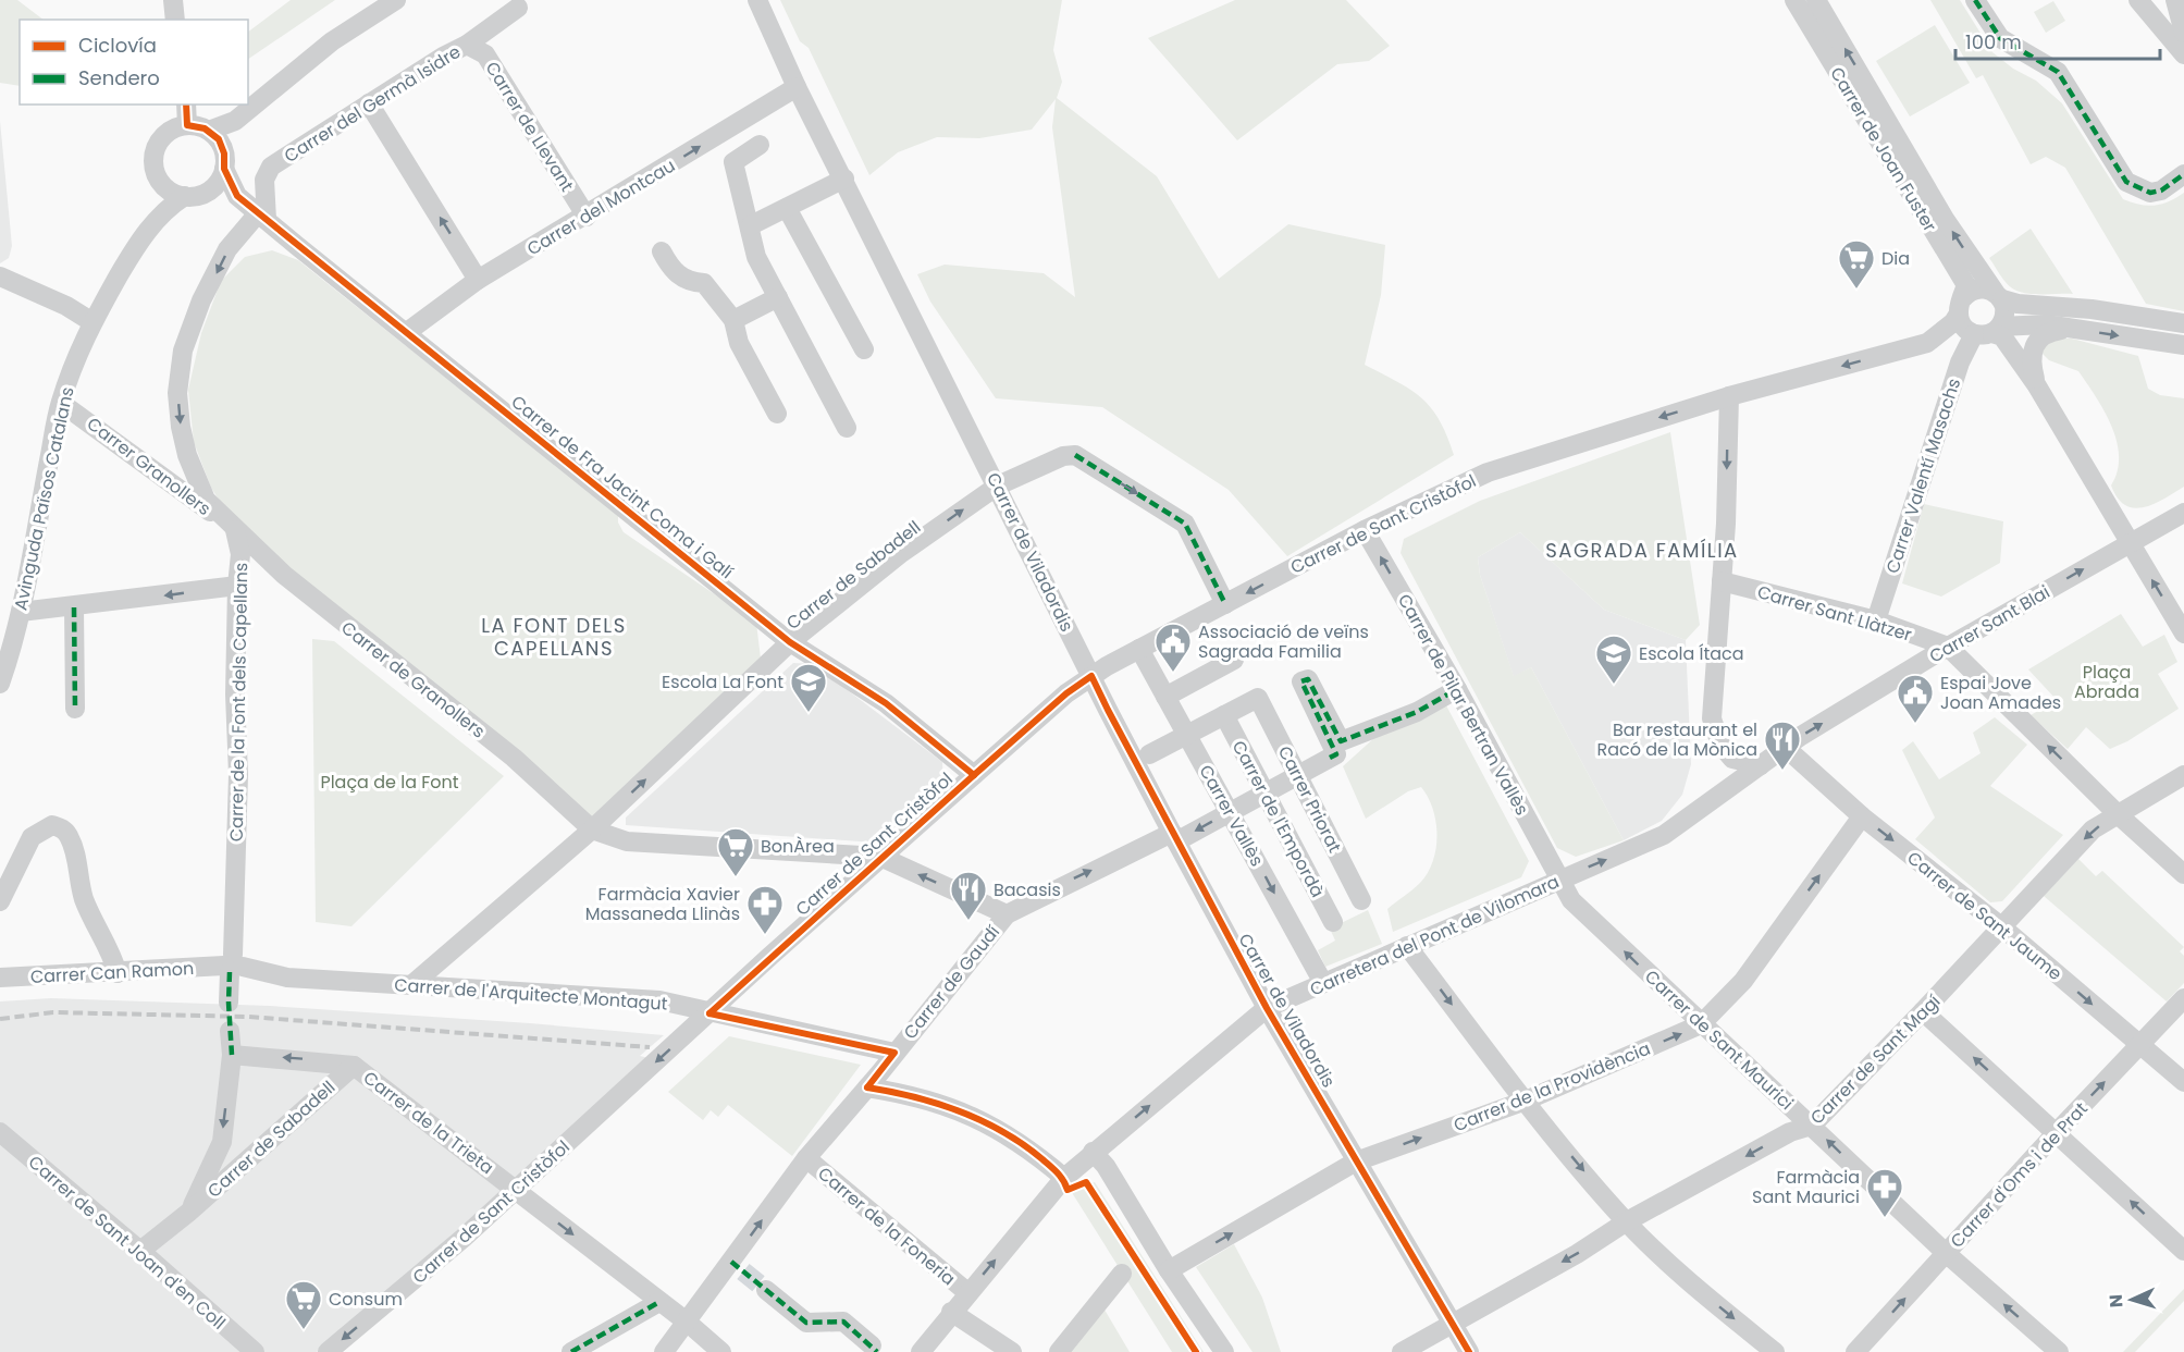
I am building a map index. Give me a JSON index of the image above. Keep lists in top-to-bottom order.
{
  "streets": {
    "street": [
      "Carrer del Germà Isidre",
      "Carrer de Llevant",
      "Carrer de Joan Fuster",
      "Carrer del Montcau",
      "Carrer Granollers",
      "Carrer Valentí Masachs",
      "Carrer de Fra Jacint Coma i Galí",
      "Avinguda Països Catalans",
      "Carrer de Sant Cristòfol",
      "Carrer de Viladordis",
      "Carrer de Sabadell",
      "Carrer Sant Llàtzer",
      "Carrer Sant Blai",
      "Carrer de Granollers",
      "Carrer de la Font dels Capellans",
      "Carrer de Pilar Bertran Vallès",
      "Carrer Priorat",
      "Carrer Vallès",
      "Carrer de l'Empordà",
      "Carrer de Sant Jaume",
      "Carretera del Pont de Vilomara",
      "Carrer Can Ramon",
      "Carrer de Gaudí",
      "Carrer de l'Arquitecte Montagut",
      "Carrer de Sant Maurici",
      "Carrer de Sant Magí",
      "Carrer de la Providència",
      "Carrer de la Trieta",
      "Carrer d'Oms i de Prat",
      "Carrer de la Foneria",
      "Carrer de Sant Joan d'en Coll"
    ]
  },
  "crossings": [
    ["Carrer del Germà Isidre", "Carrer de Llevant"],
    ["Carrer del Germà Isidre", "Carrer de Fra Jacint Coma i Galí"],
    ["Carrer de Llevant", "Carrer del Montcau"],
    ["Carrer de Joan Fuster", "Carrer Valentí Masachs"],
    ["Carrer del Montcau", "Carrer de Fra Jacint Coma i Galí"],
    ["Carrer del Montcau", "Carrer de Viladordis"],
    ["Carrer Granollers", "Avinguda Països Catalans"],
    ["Carrer Granollers", "Carrer de Granollers"],
    ["Carrer Granollers", "Carrer de la Font dels Capellans"],
    ["Carrer Valentí Masachs", "Carrer Sant Llàtzer"],
    ["Carrer de Fra Jacint Coma i Galí", "Carrer de Sant Cristòfol"],
    ["Carrer de Fra Jacint Coma i Galí", "Carrer de Sabadell"],
    ["Carrer de Sant Cristòfol", "Carrer de Viladordis"],
    ["Carrer de Sant Cristòfol", "Carrer de Sabadell"],
    ["Carrer de Sant Cristòfol", "Carrer de Pilar Bertran Vallès"],
    ["Carrer de Sant Cristòfol", "Carrer Vallès"],
    ["Carrer de Sant Cristòfol", "Carrer de l'Arquitecte Montagut"],
    ["Carrer de Sant Cristòfol", "Carrer de la Trieta"],
    ["Carrer de Viladordis", "Carrer de Sabadell"],
    ["Carrer de Viladordis", "Carretera del Pont de Vilomara"],
    ["Carrer de Viladordis", "Carrer de Gaudí"],
    ["Carrer de Viladordis", "Carrer de Sant Magí"],
    ["Carrer de Viladordis", "Carrer de la Providència"],
    ["Carrer de Sabadell", "Carrer de Granollers"],
    ["Carrer de Sabadell", "Carrer de l'Arquitecte Montagut"],
    ["Carrer de Sabadell", "Carrer de la Trieta"],
    ["Carrer Sant Llàtzer", "Carrer Sant Blai"],
    ["Carrer Sant Blai", "Carrer de Sant Jaume"],
    ["Carrer Sant Blai", "Carretera del Pont de Vilomara"],
    ["Carrer de Granollers", "Carrer de la Font dels Capellans"],
    ["Carrer de la Font dels Capellans", "Carrer Can Ramon"],
    ["Carrer de la Font dels Capellans", "Carrer de l'Arquitecte Montagut"],
    ["Carrer de Pilar Bertran Vallès", "Carretera del Pont de Vilomara"],
    ["Carrer de Pilar Bertran Vallès", "Carrer de Gaudí"],
    ["Carrer de Pilar Bertran Vallès", "Carrer de Sant Maurici"],
    ["Carrer Priorat", "Carrer de l'Empordà"],
    ["Carrer Priorat", "Carrer de Gaudí"],
    ["Carrer Vallès", "Carretera del Pont de Vilomara"],
    ["Carrer Vallès", "Carrer de Gaudí"],
    ["Carrer de l'Empordà", "Carrer de Gaudí"],
    ["Carrer de Sant Jaume", "Carrer de Sant Magí"],
    ["Carrer de Sant Jaume", "Carrer de la Providència"],
    ["Carrer de Sant Jaume", "Carrer d'Oms i de Prat"],
    ["Carretera del Pont de Vilomara", "Carrer de Sant Maurici"],
    ["Carretera del Pont de Vilomara", "Carrer de la Foneria"],
    ["Carrer Can Ramon", "Carrer de l'Arquitecte Montagut"],
    ["Carrer de Gaudí", "Carrer de l'Arquitecte Montagut"],
    ["Carrer de Gaudí", "Carrer de la Trieta"],
    ["Carrer de Gaudí", "Carrer de la Foneria"],
    ["Carrer de Sant Maurici", "Carrer de Sant Magí"],
    ["Carrer de Sant Maurici", "Carrer de la Providència"],
    ["Carrer de Sant Maurici", "Carrer d'Oms i de Prat"]
  ],
  "one_way": [
    "Carrer de Sant Cristòfol",
    "Carrer de Sabadell",
    "Carrer Sant Blai",
    "Carrer de Pilar Bertran Vallès",
    "Carrer Vallès",
    "Carretera del Pont de Vilomara",
    "Carrer de Sant Magí",
    "Carrer de la Providència",
    "Carrer d'Oms i de Prat"
  ],
  "districts": ["SAGRADA FAMÍLIA", "LA FONT DELS CAPELLANS"],
  "parks": ["Plaça Abrada", "Plaça de la Font"],
  "places": {
    "supermarket": ["Dia", "BonÀrea", "Consum"],
    "public building": ["Associació de veïns Sagrada Familia", "Espai Jove Joan Amades"],
    "school or university": ["Escola Ítaca", "Escola La Font"],
    "restaurant": ["Bar restaurant el Racó de la Mònica", "Bacasis"],
    "pharmacy": ["Farmàcia Xavier Massaneda Llinàs", "Farmàcia Sant Maurici"]
  },
  "legend": ["Ciclovía", "Sendero"],
  "scale_bar": "100 m",
  "north": "left"
}
